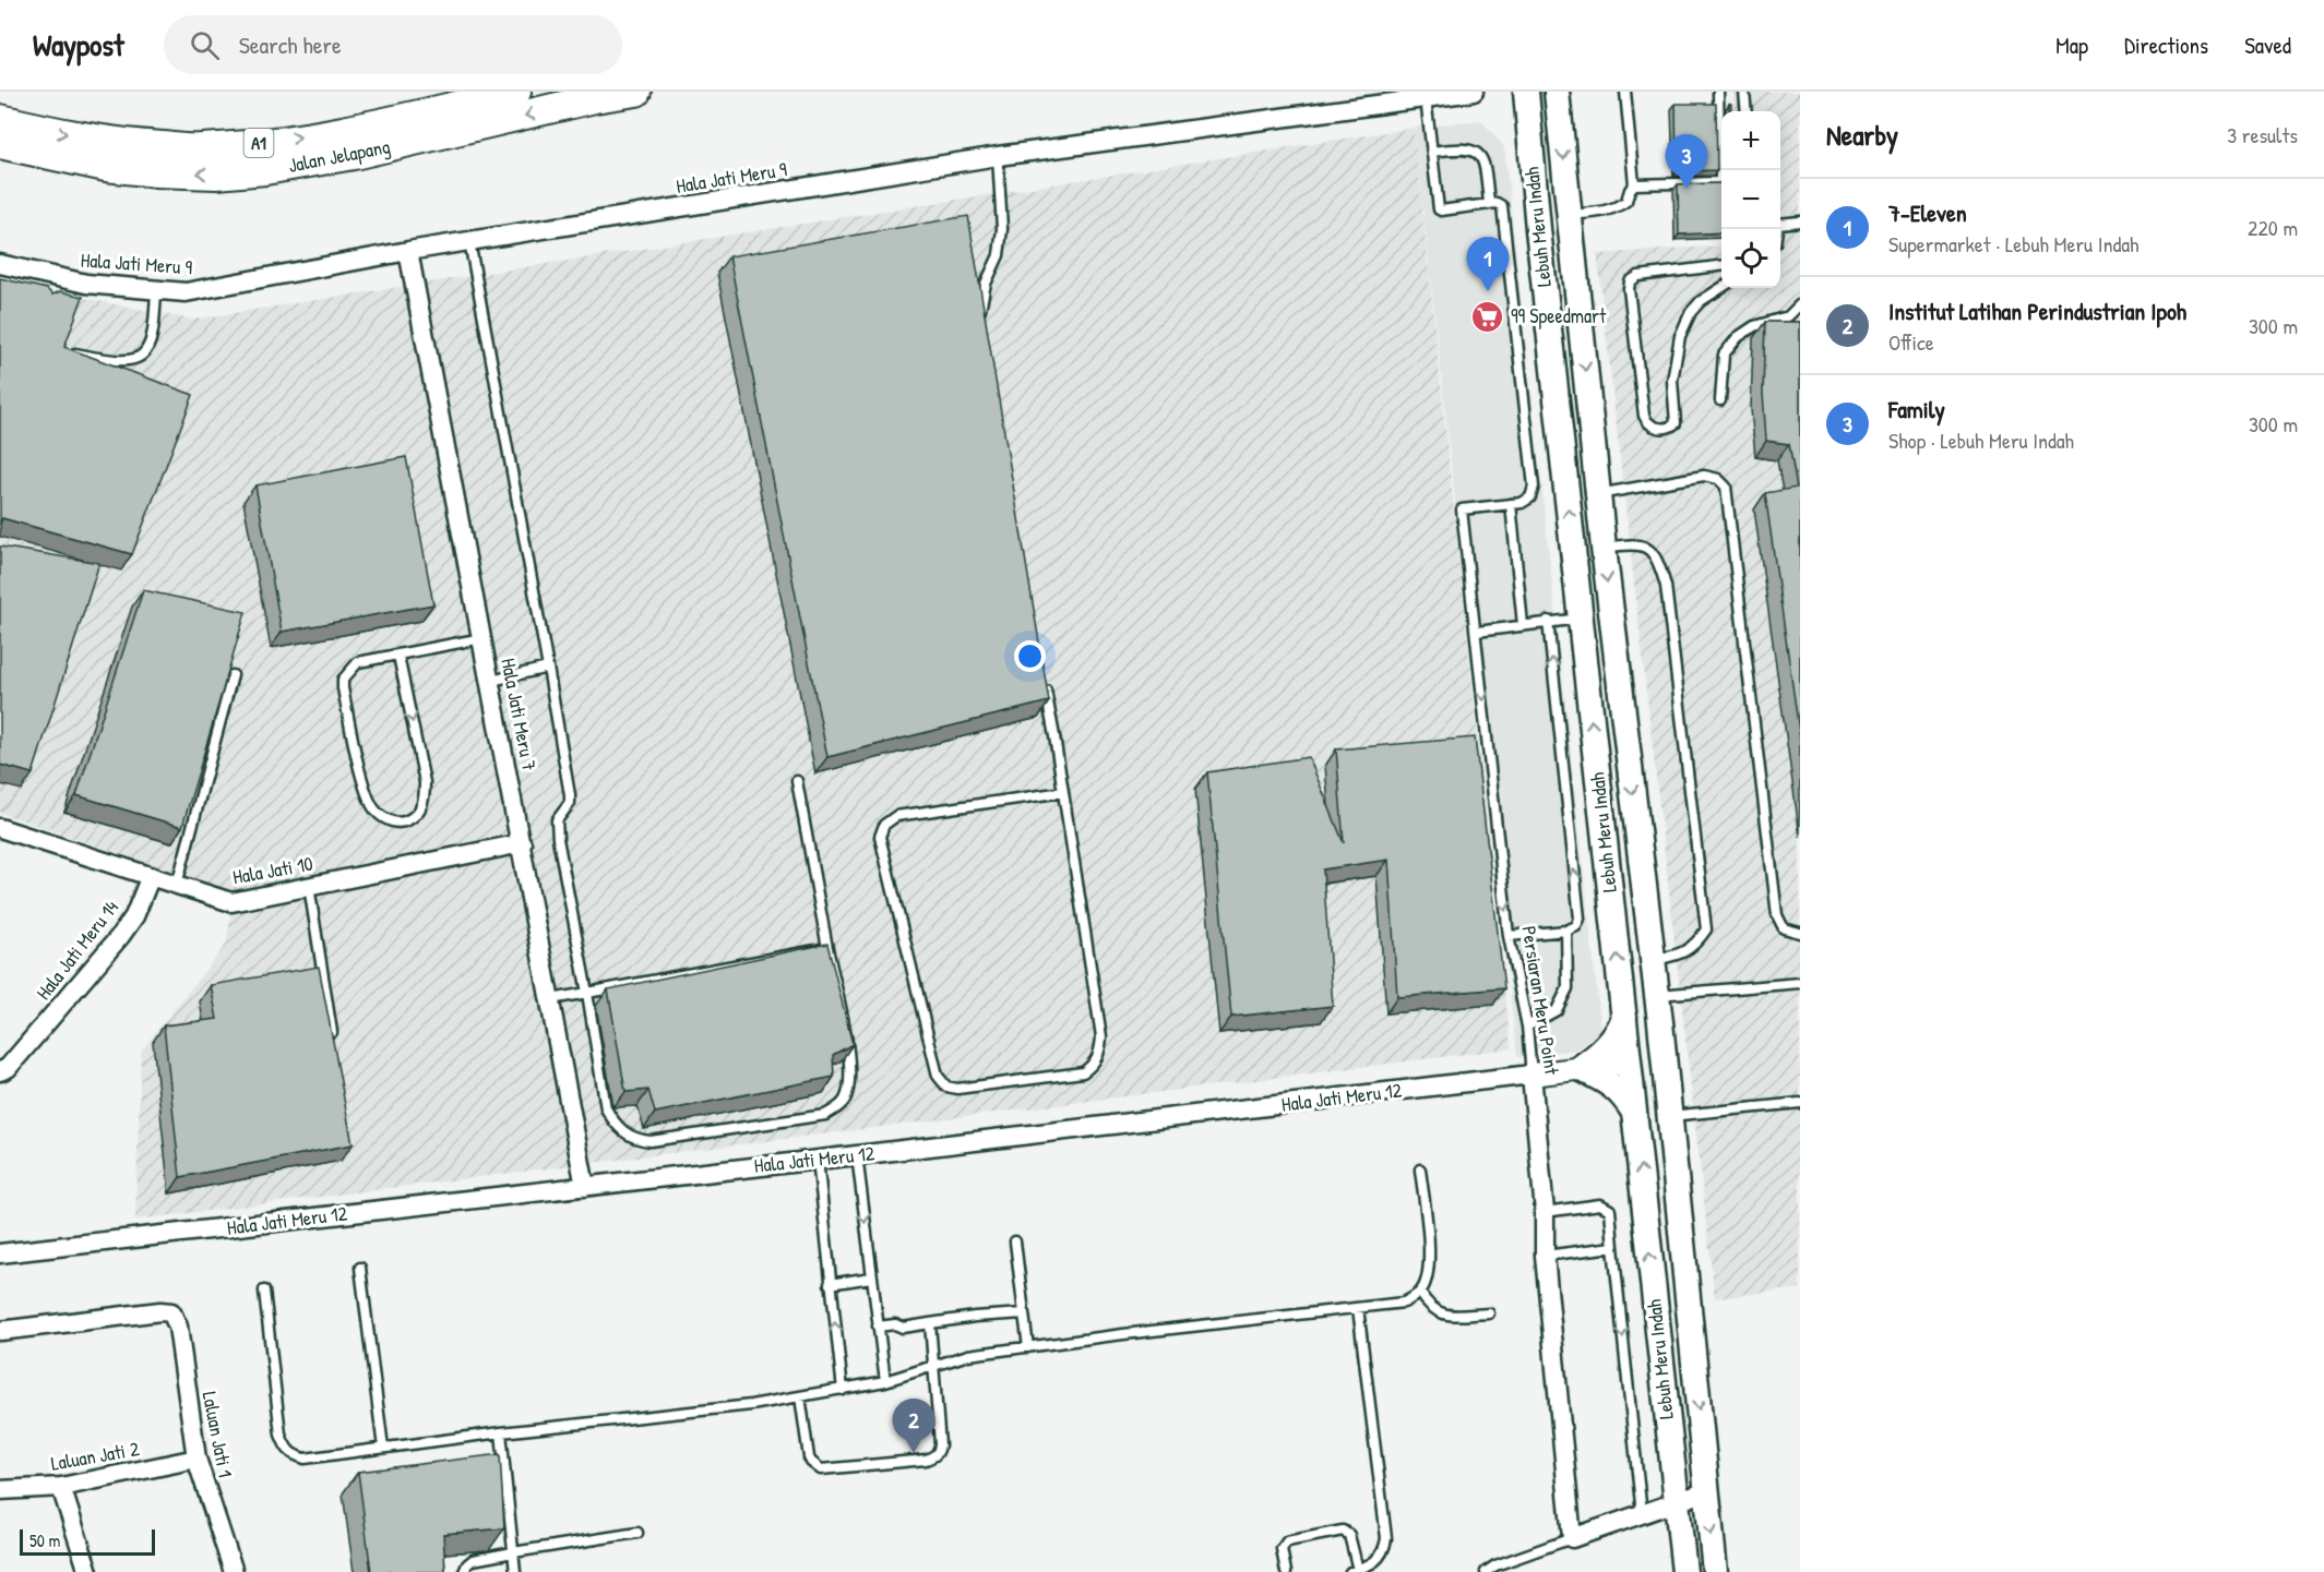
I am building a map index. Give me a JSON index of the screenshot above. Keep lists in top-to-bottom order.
{
  "streets": {
    "main road": ["A1", "Jalan Jelapang", "Lebuh Meru Indah"],
    "street": [
      "Hala Jati Meru 9",
      "Hala Jati Meru 7",
      "Hala Jati 10",
      "Hala Jati Meru 14",
      "Persiaran Meru Point",
      "Hala Jati Meru 12",
      "Laluan Jati 1",
      "Laluan Jati 2"
    ]
  },
  "crossings": [
    ["Hala Jati Meru 9", "Hala Jati Meru 7"],
    ["Lebuh Meru Indah", "Hala Jati Meru 12"],
    ["Hala Jati Meru 7", "Hala Jati 10"],
    ["Hala Jati Meru 7", "Hala Jati Meru 12"],
    ["Hala Jati 10", "Hala Jati Meru 14"],
    ["Persiaran Meru Point", "Hala Jati Meru 12"],
    ["Laluan Jati 1", "Laluan Jati 2"]
  ],
  "places": {
    "supermarket": ["99 Speedmart"]
  },
  "scale_bar": "50 m",
  "page": {
    "header": "Waypost",
    "search": "Search here",
    "nav": ["Map", "Directions", "Saved"],
    "heading": ["Nearby", "3 results"],
    "map_buttons": ["+", "−"],
    "pins": ["3", "1", "2"],
    "list": [
      {
        "mark": "1",
        "name": "7-Eleven",
        "note": "Supermarket · Lebuh Meru Indah",
        "value": "220 m"
      },
      {
        "mark": "2",
        "name": "Institut Latihan Perindustrian Ipoh",
        "note": "Office",
        "value": "300 m"
      },
      {
        "mark": "3",
        "name": "Family",
        "note": "Shop · Lebuh Meru Indah",
        "value": "300 m"
      }
    ],
    "scale": "50 m"
  }
}
